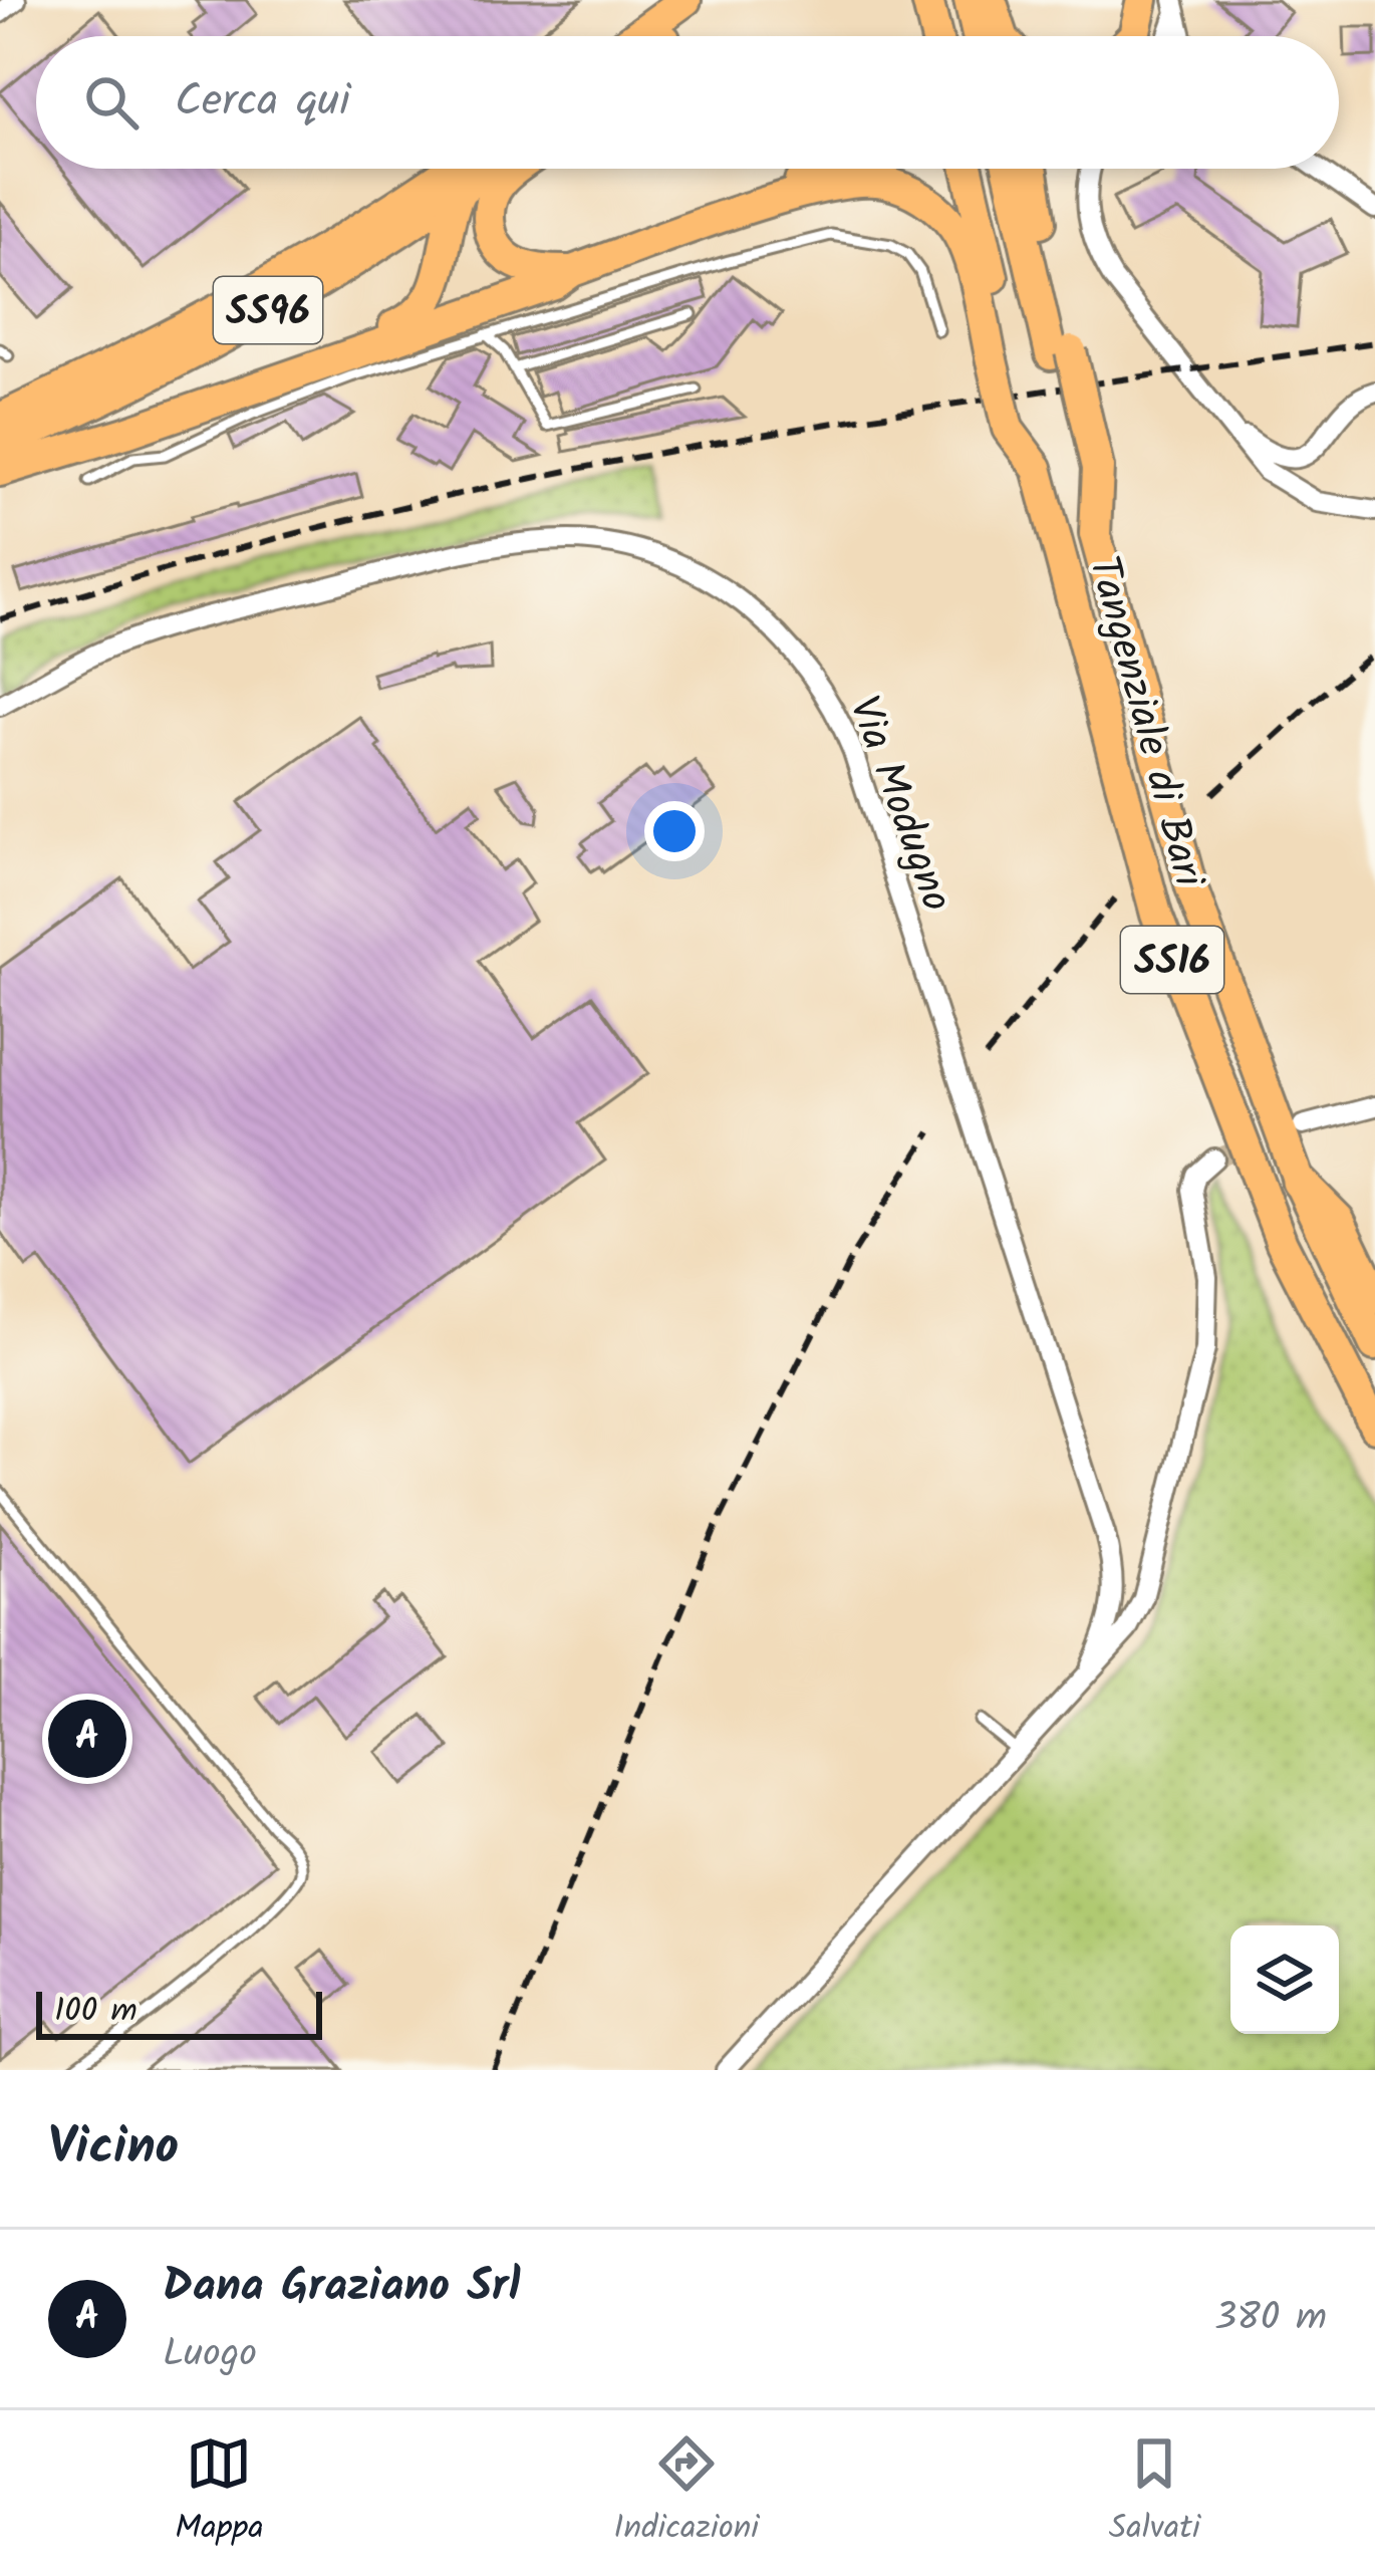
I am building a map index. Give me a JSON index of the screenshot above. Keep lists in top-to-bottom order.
{
  "streets": {
    "main road": ["SS96", "Tangenziale di Bari", "SS16"],
    "street": ["Via Modugno"]
  },
  "scale_bar": "100 m",
  "page": {
    "search": "Cerca qui",
    "pins": "A",
    "scale": "100 m",
    "heading": "Vicino",
    "list": [
      {
        "mark": "A",
        "name": "Dana Graziano Srl",
        "note": "Luogo",
        "value": "380 m"
      }
    ],
    "nav": ["Mappa", "Indicazioni", "Salvati"]
  }
}
